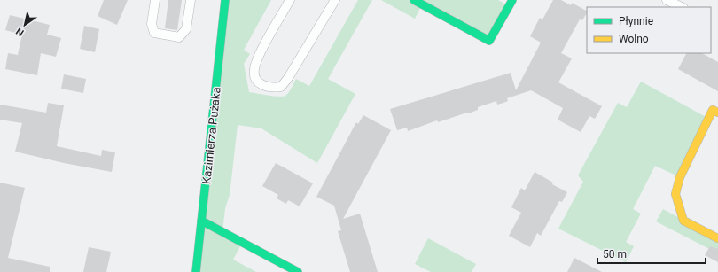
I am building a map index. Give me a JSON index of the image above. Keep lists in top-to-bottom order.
{
  "streets": {
    "street": ["Kazimierza Pużaka"]
  },
  "legend": ["Płynnie", "Wolno"],
  "scale_bar": "50 m",
  "north": "bottom left"
}
